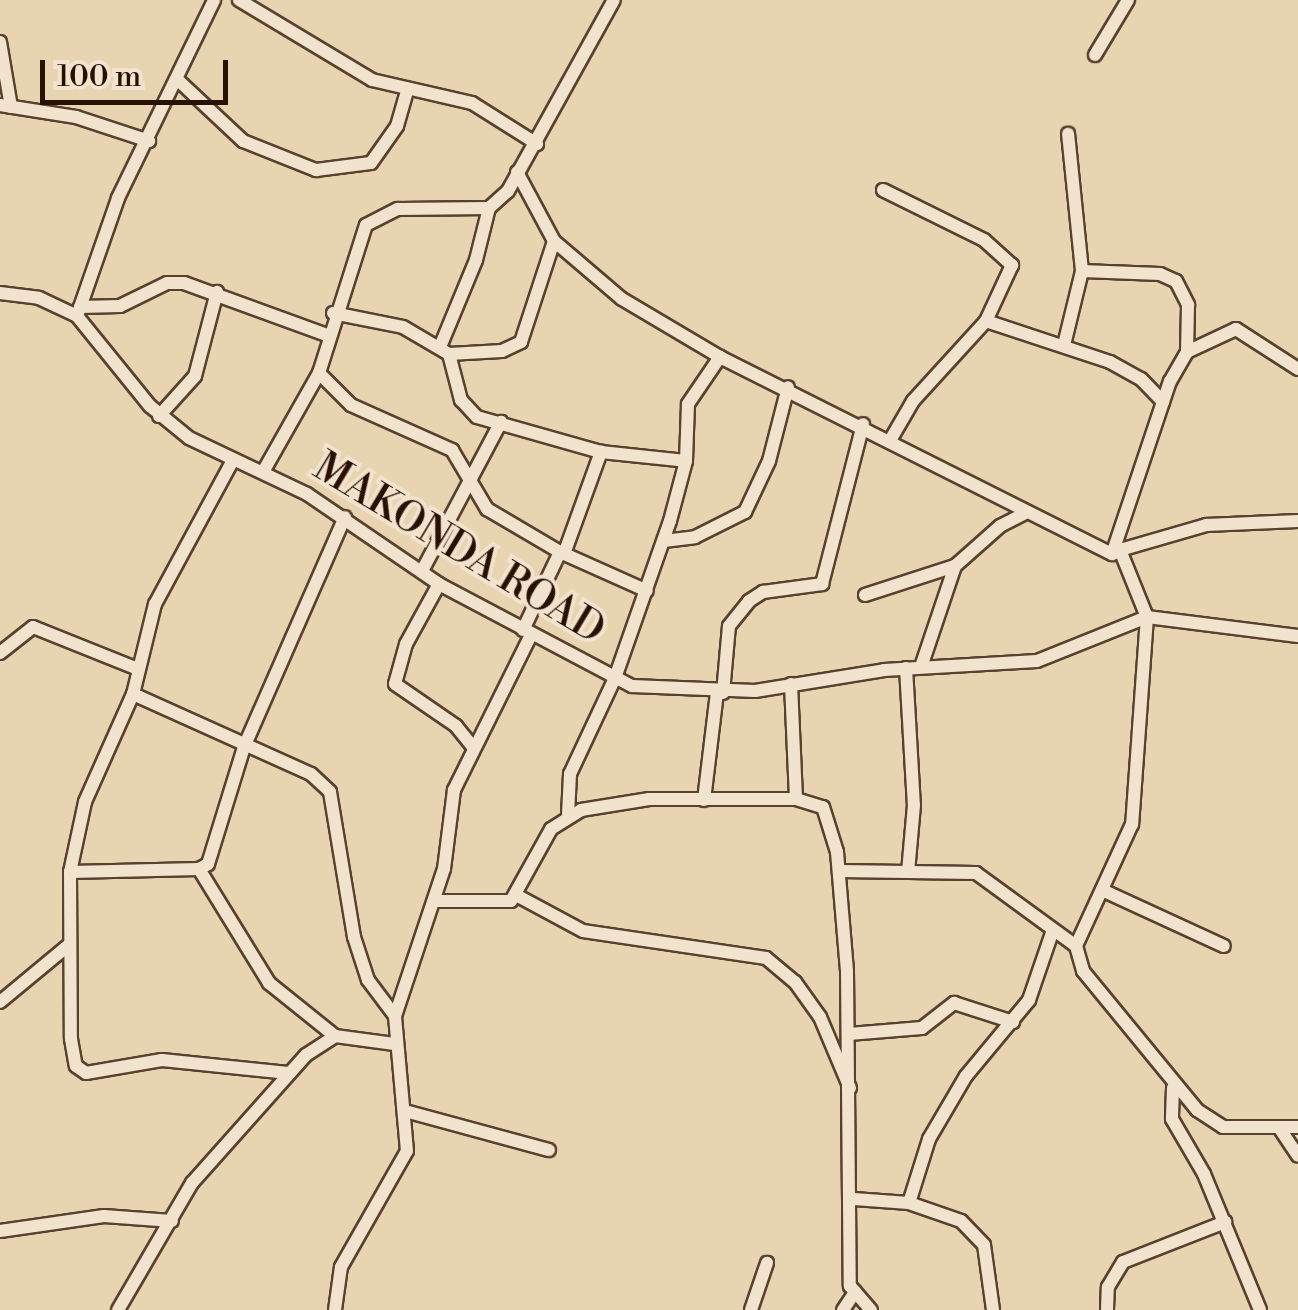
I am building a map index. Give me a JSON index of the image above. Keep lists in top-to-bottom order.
{
  "streets": {
    "street": ["MAKONDA ROAD"]
  },
  "scale_bar": "100 m"
}
